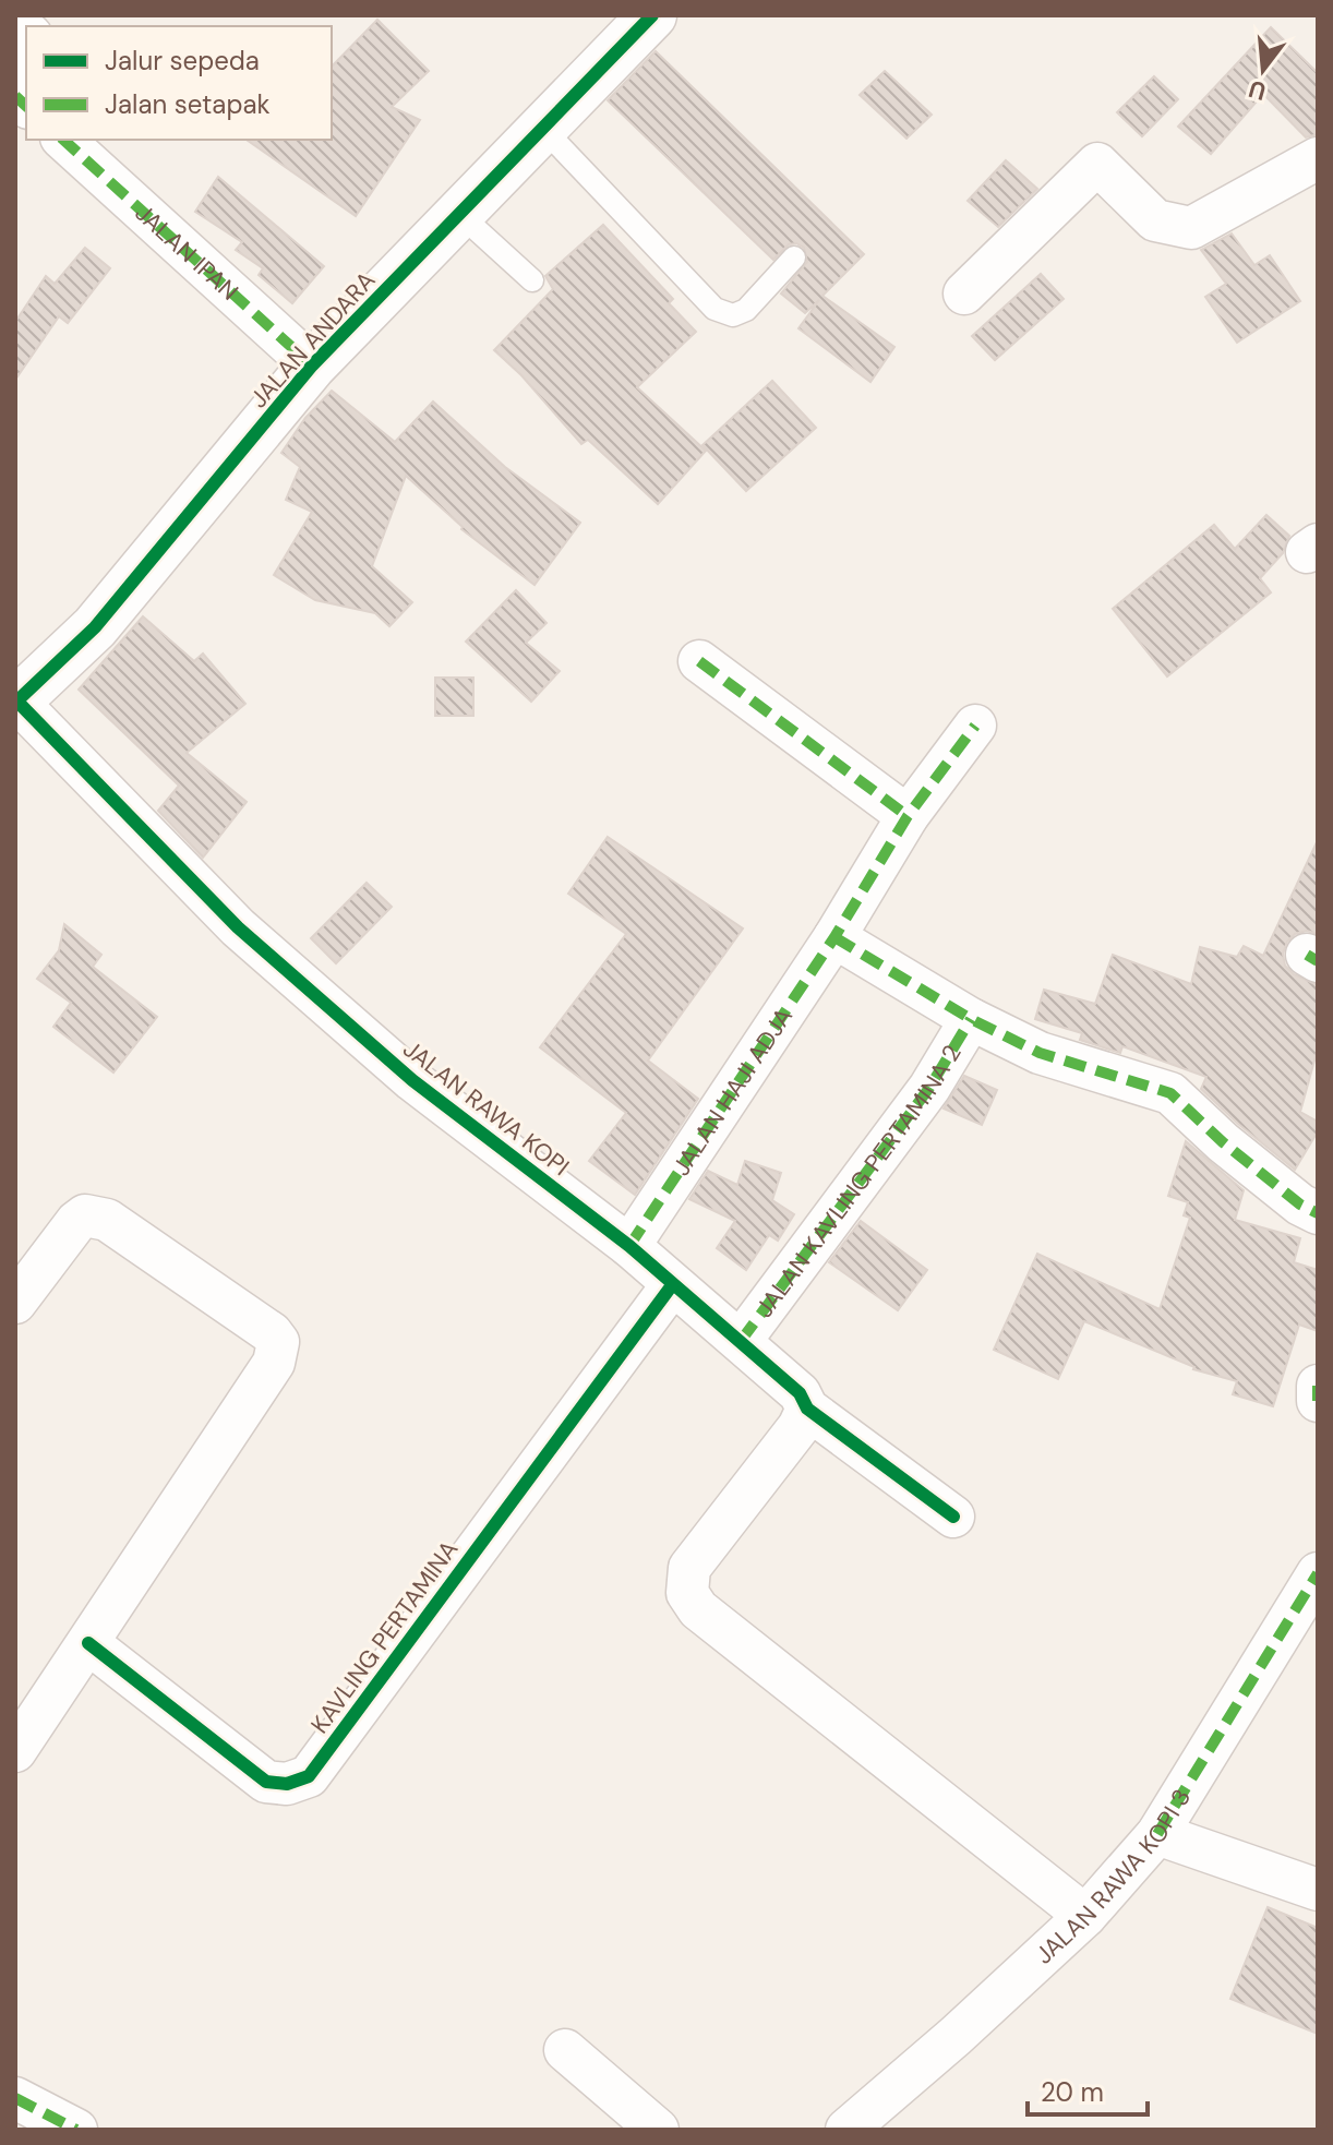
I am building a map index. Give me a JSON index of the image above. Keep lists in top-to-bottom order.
{
  "streets": {
    "street": [
      "JALAN IPAN",
      "JALAN ANDARA",
      "JALAN HAJI ADJA",
      "JALAN RAWA KOPI",
      "JALAN KAVLING PERTAMINA 2",
      "KAVLING PERTAMINA",
      "JALAN RAWA KOPI 3"
    ]
  },
  "crossings": [
    ["JALAN IPAN", "JALAN ANDARA"],
    ["JALAN ANDARA", "JALAN RAWA KOPI"],
    ["JALAN HAJI ADJA", "JALAN RAWA KOPI"],
    ["JALAN RAWA KOPI", "JALAN KAVLING PERTAMINA 2"],
    ["JALAN RAWA KOPI", "KAVLING PERTAMINA"]
  ],
  "legend": ["Jalur sepeda", "Jalan setapak"],
  "scale_bar": "20 m",
  "north": "bottom"
}
